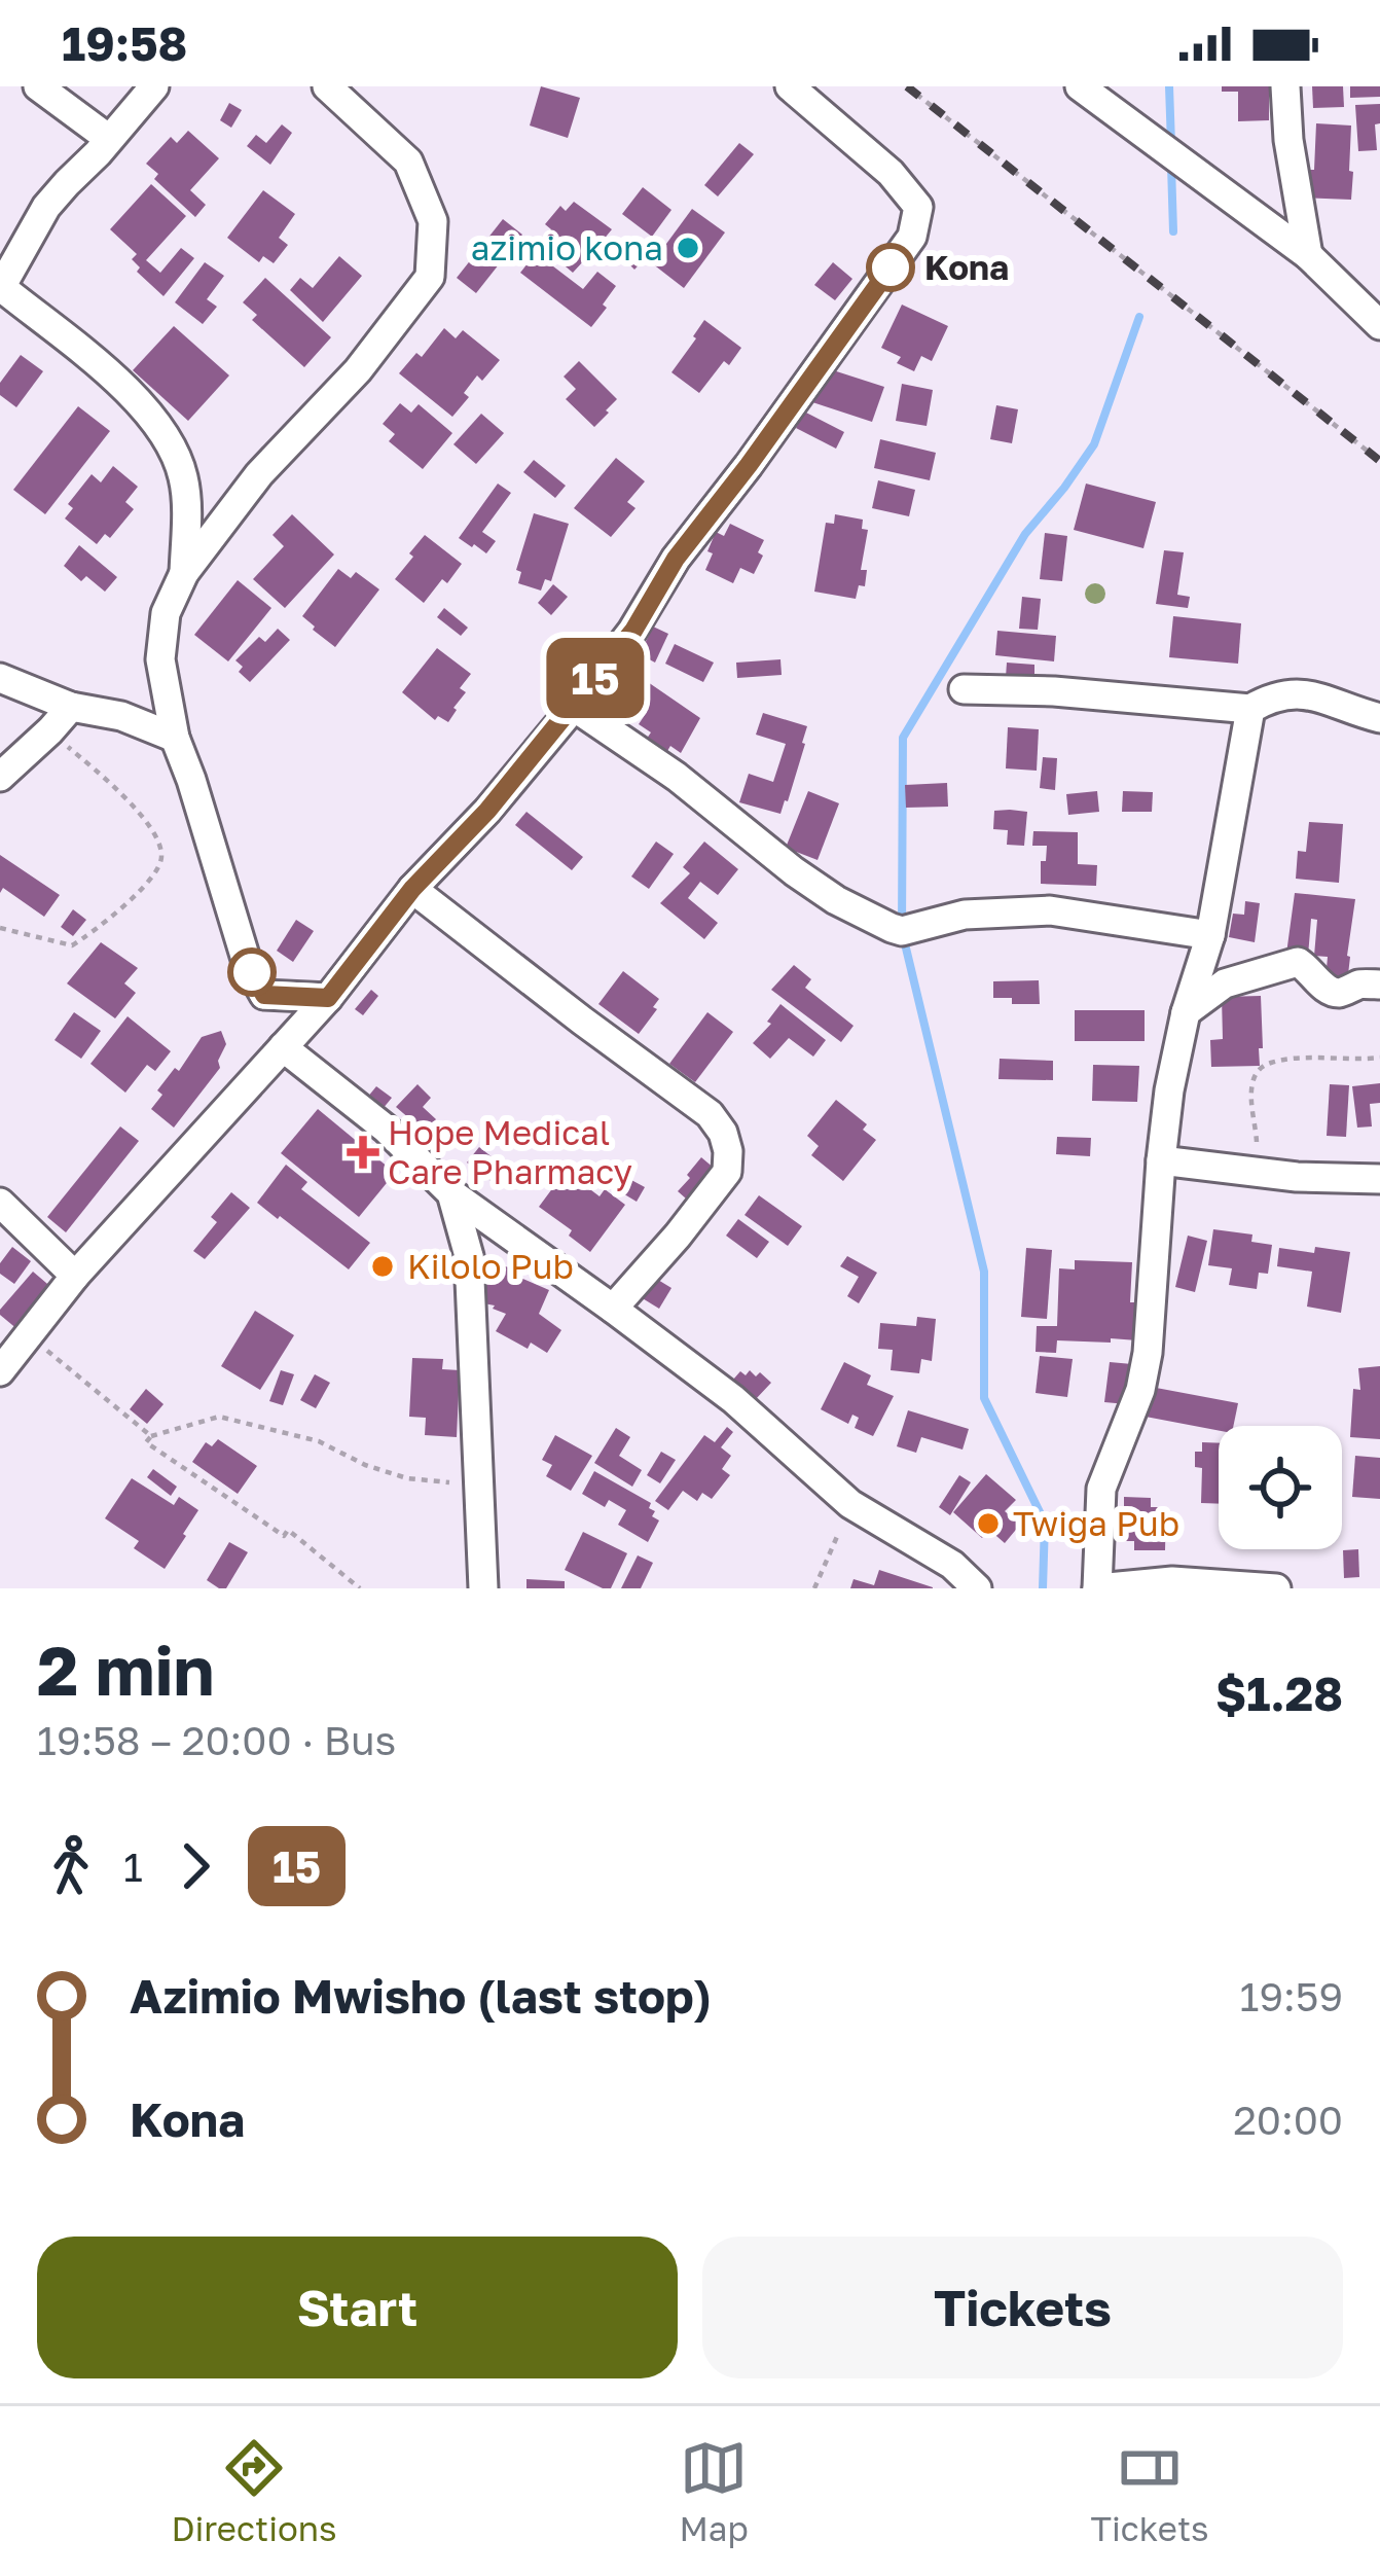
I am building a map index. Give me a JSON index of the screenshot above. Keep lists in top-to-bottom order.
{
  "places": {
    "other": [
      "azimio kona",
      "Kona",
      "Kilolo Pub",
      "Twiga Pub"
    ],
    "health": ["Hope Medical Care Pharmacy"]
  },
  "lines": ["bus line 15"],
  "page": {
    "status": "19:58",
    "on_map": "15",
    "heading": ["2 min", "19:58 – 20:00 · Bus", "$1.28"],
    "legs": ["1", "15"],
    "list": [
      {
        "name": "Azimio Mwisho (last stop)",
        "value": "19:59"
      },
      {
        "name": "Kona",
        "value": "20:00"
      }
    ],
    "buttons": ["Start", "Tickets"],
    "tabs": ["Directions", "Map", "Tickets"]
  }
}
